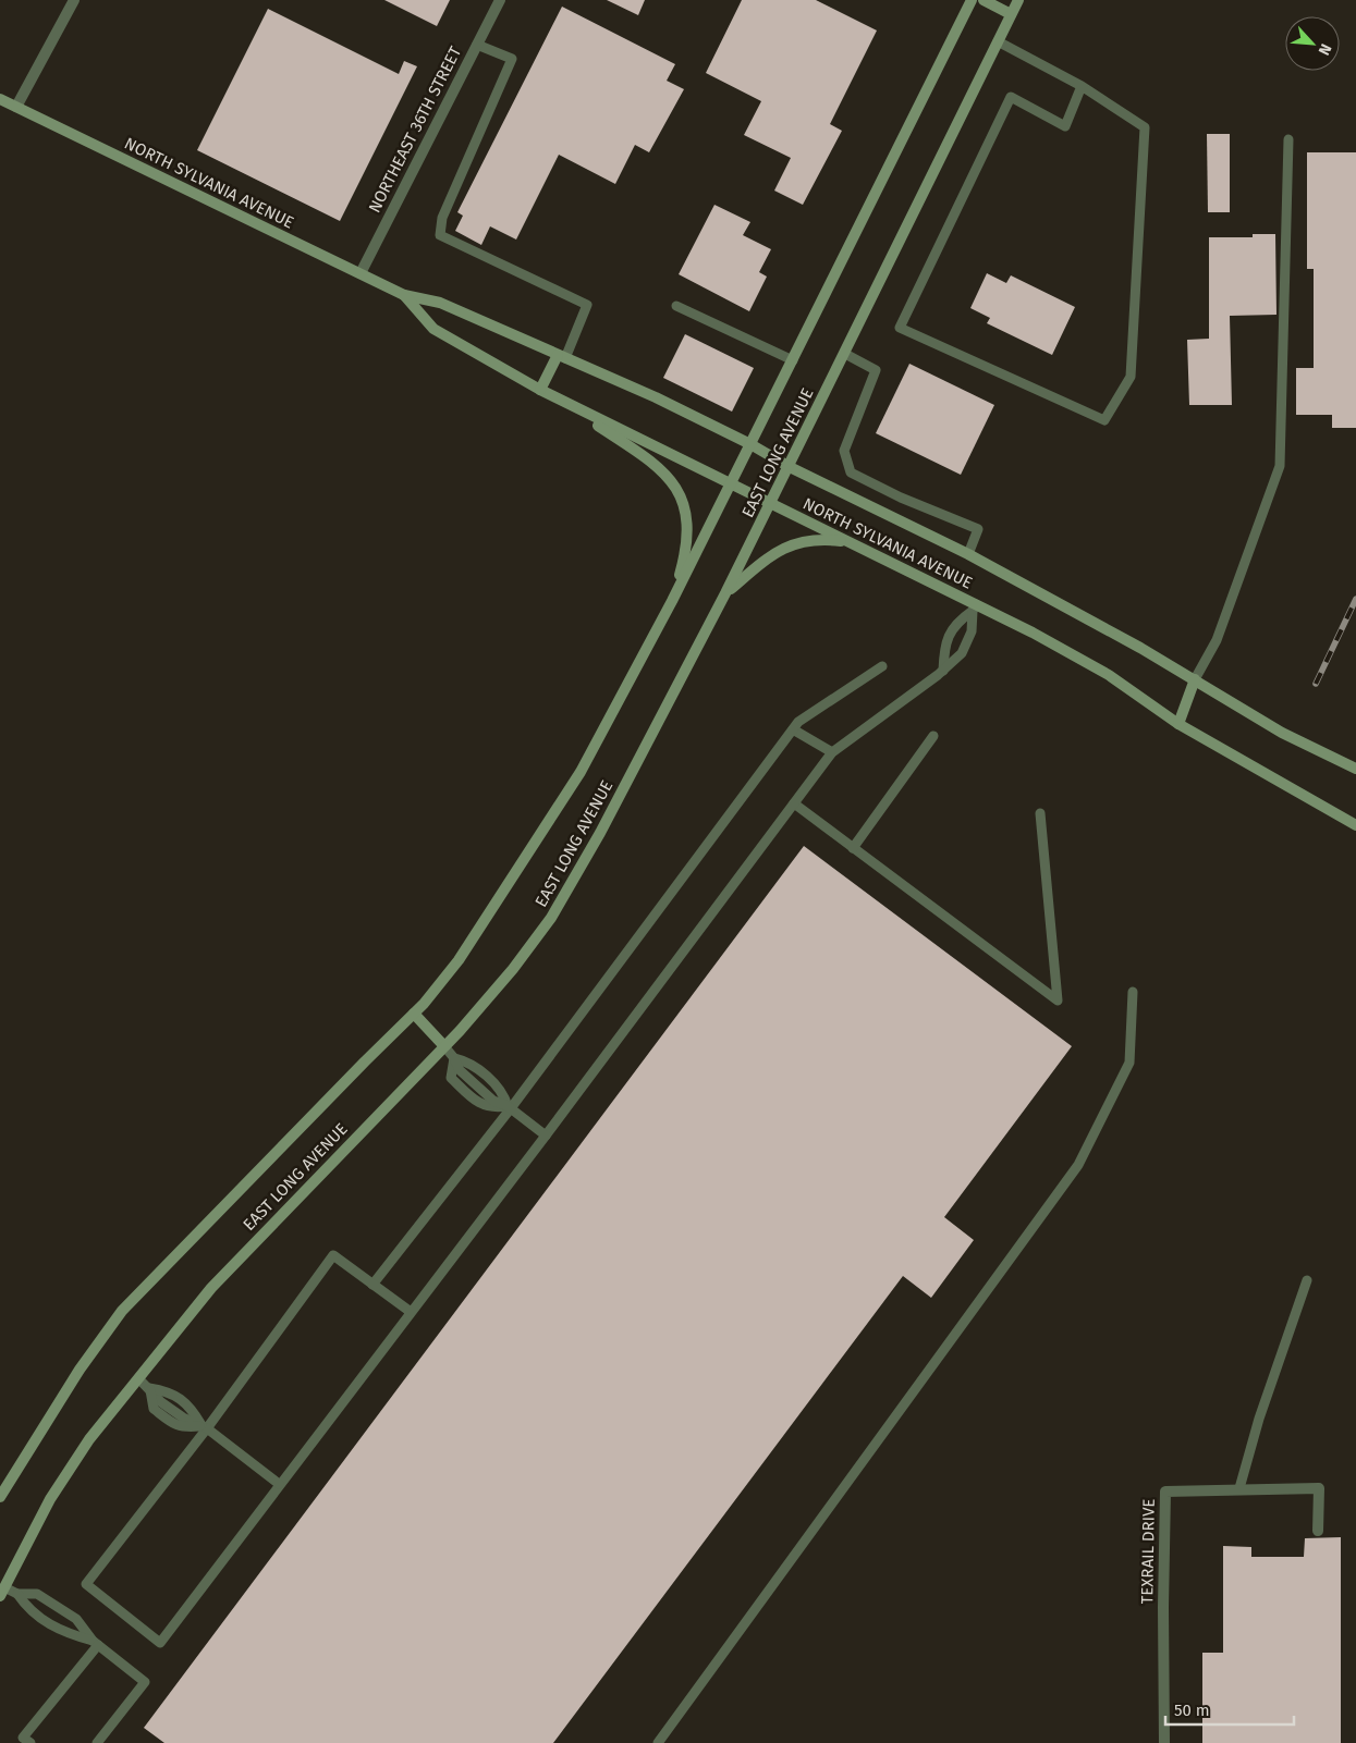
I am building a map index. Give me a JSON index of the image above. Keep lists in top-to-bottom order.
{
  "streets": {
    "main road": ["NORTH SYLVANIA AVENUE", "EAST LONG AVENUE"],
    "street": ["NORTHEAST 36TH STREET", "TEXRAIL DRIVE"]
  },
  "crossings": [
    ["NORTHEAST 36TH STREET", "NORTH SYLVANIA AVENUE"],
    ["NORTH SYLVANIA AVENUE", "EAST LONG AVENUE"]
  ],
  "scale_bar": "50 m",
  "north": "bottom right"
}
